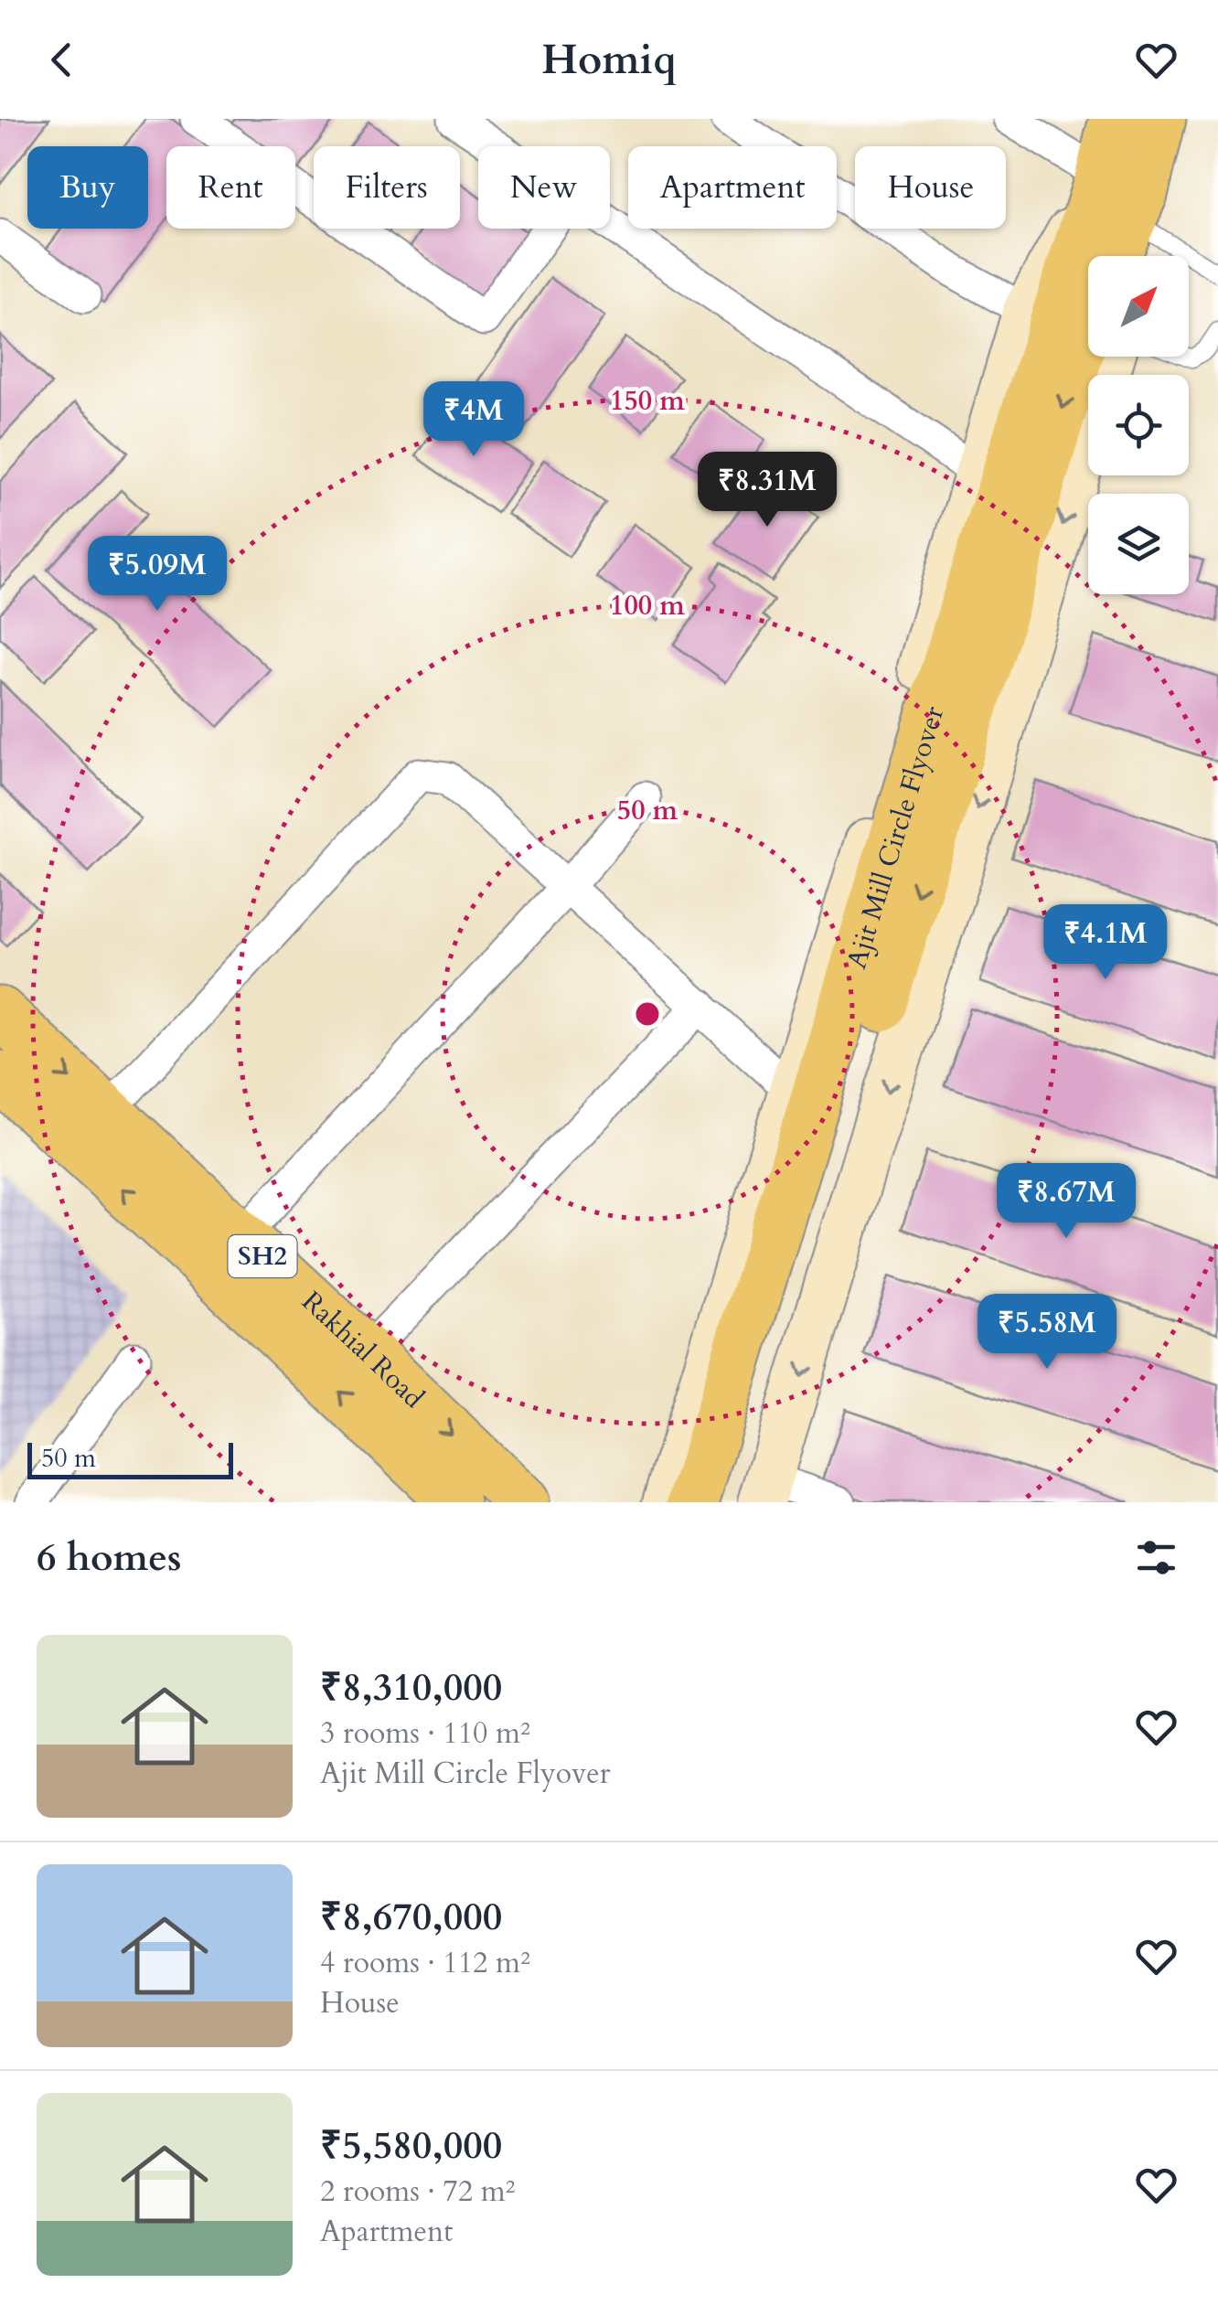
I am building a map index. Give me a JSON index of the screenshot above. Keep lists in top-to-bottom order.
{
  "streets": {
    "main road": ["Ajit Mill Circle Flyover", "SH2", "Rakhial Road"]
  },
  "scale_bar": "50 m",
  "north": "top right",
  "page": {
    "header": "Homiq",
    "chip": [
      "Buy",
      "Rent",
      "Filters",
      "New",
      "Apartment",
      "House"
    ],
    "price": [
      "₹4M",
      "₹8.31M",
      "₹5.09M",
      "₹4.1M",
      "₹8.67M",
      "₹5.58M"
    ],
    "scale": "50 m",
    "heading": "6 homes",
    "list": [
      {
        "name": "₹8,310,000",
        "note": "3 rooms · 110 m² · Ajit Mill Circle Flyover"
      },
      {
        "name": "₹8,670,000",
        "note": "4 rooms · 112 m² · House"
      },
      {
        "name": "₹5,580,000",
        "note": "2 rooms · 72 m² · Apartment"
      }
    ]
  },
  "rings": ["150 m", "100 m", "50 m"]
}
